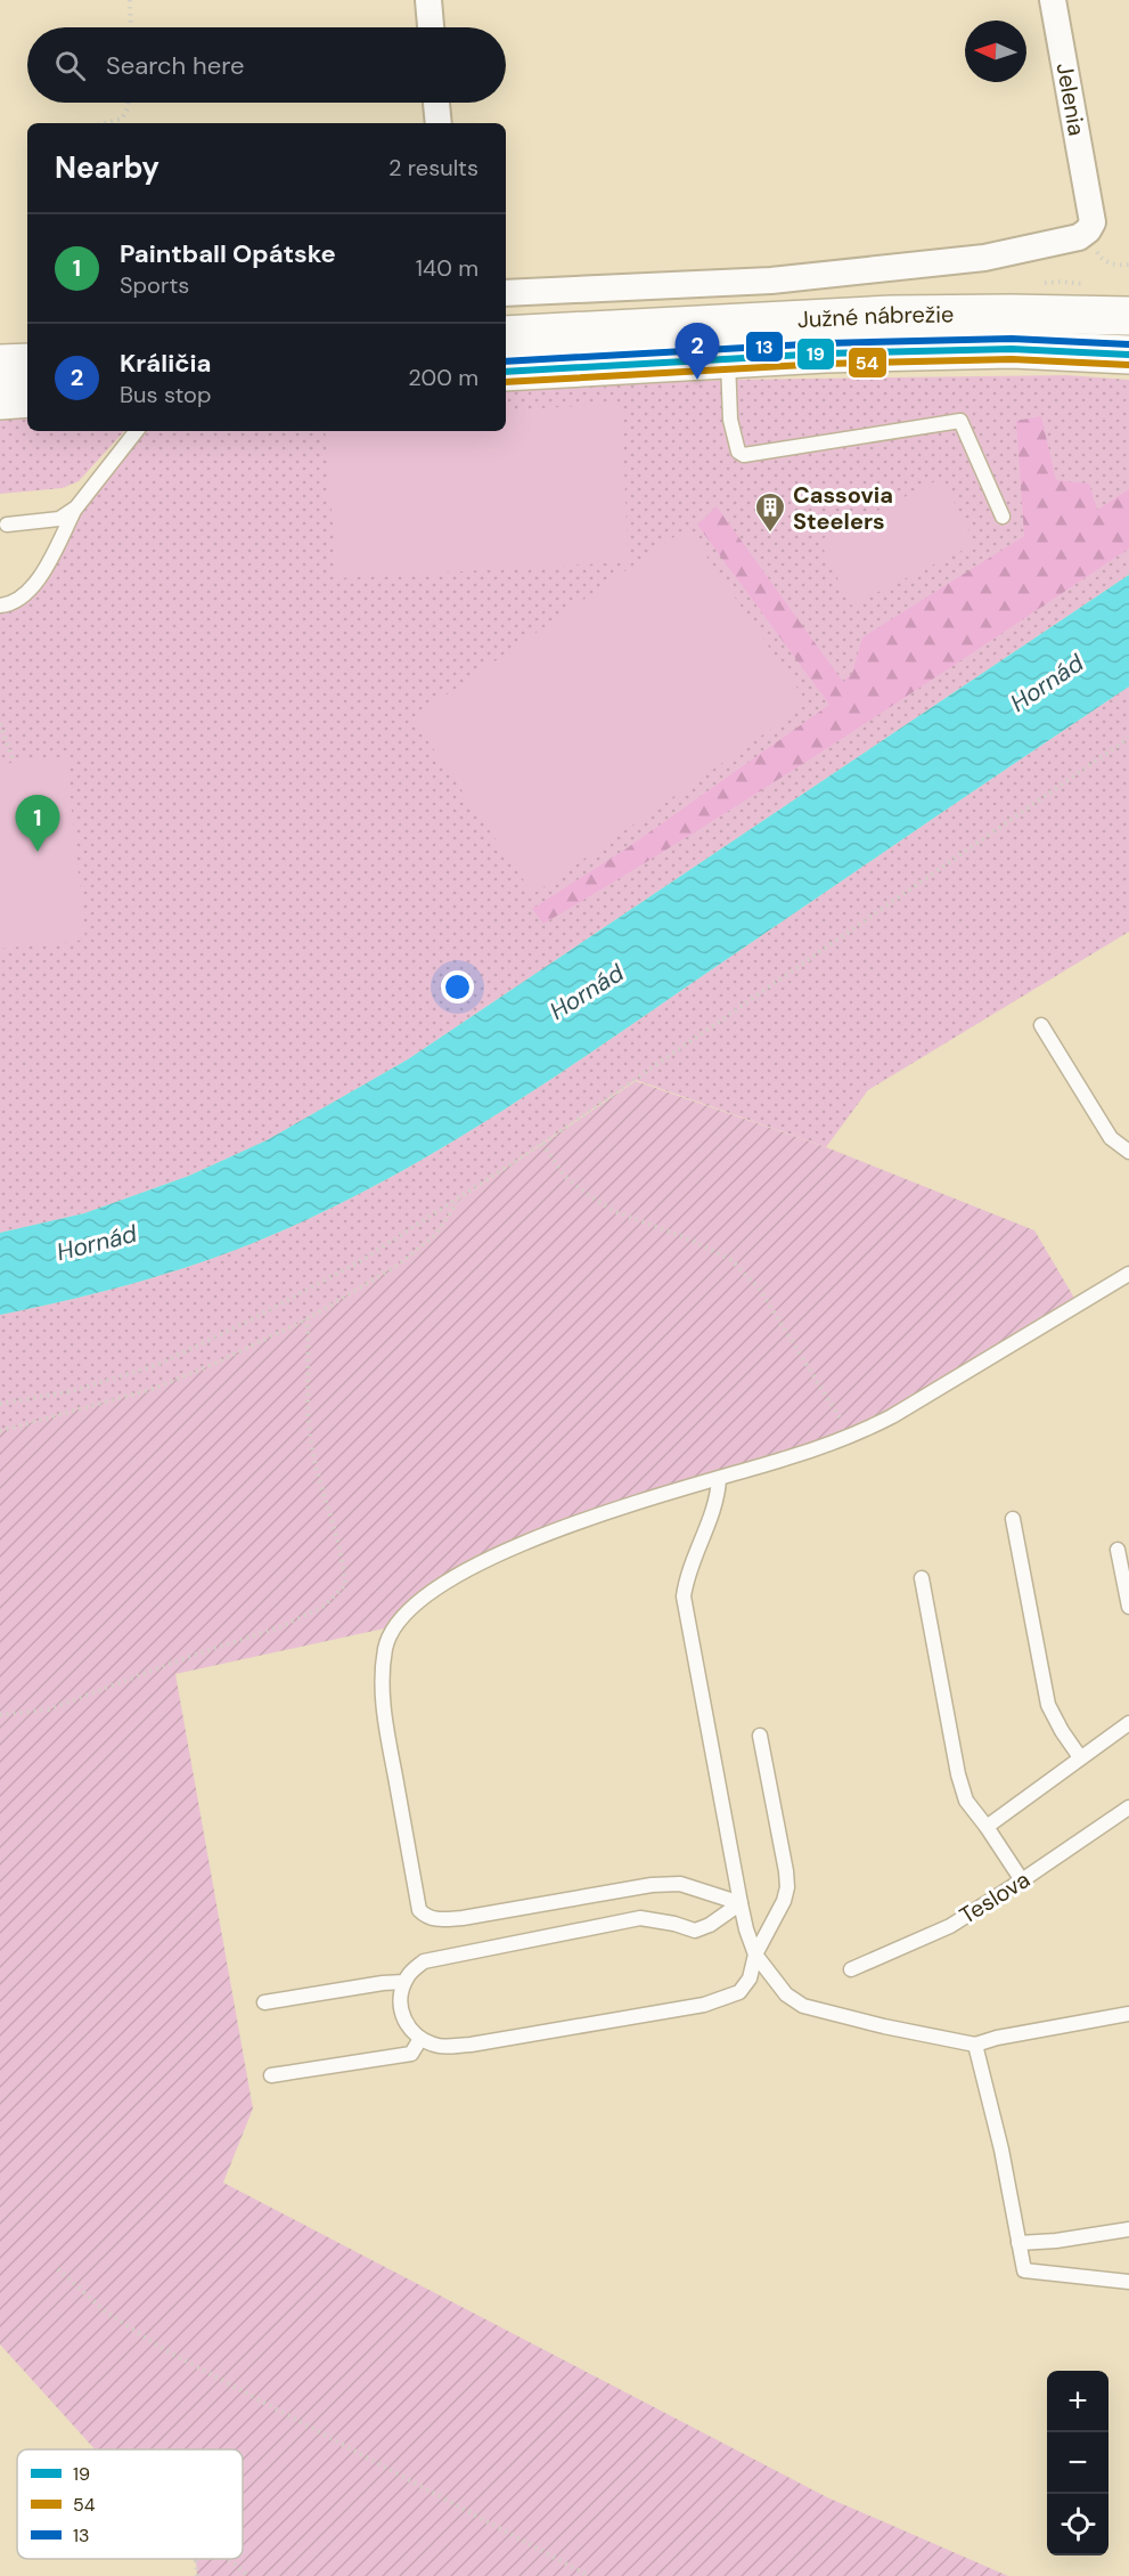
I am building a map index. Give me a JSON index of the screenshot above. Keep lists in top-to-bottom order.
{
  "streets": {
    "highway": ["Južné nábrežie"],
    "street": ["Jelenia"],
    "lane": ["Teslova"]
  },
  "water": ["Hornád"],
  "places": {
    "building": ["Cassovia Steelers"]
  },
  "lines": ["transit line 13", "transit line 19", "transit line 54"],
  "legend": ["19", "54", "13"],
  "north": "left",
  "page": {
    "search": "Search here",
    "heading": ["Nearby", "2 results"],
    "list": [
      {
        "mark": "1",
        "name": "Paintball Opátske",
        "note": "Sports",
        "value": "140 m"
      },
      {
        "mark": "2",
        "name": "Králičia",
        "note": "Bus stop",
        "value": "200 m"
      }
    ],
    "pins": ["2", "1"],
    "map_buttons": ["+", "−"]
  }
}
